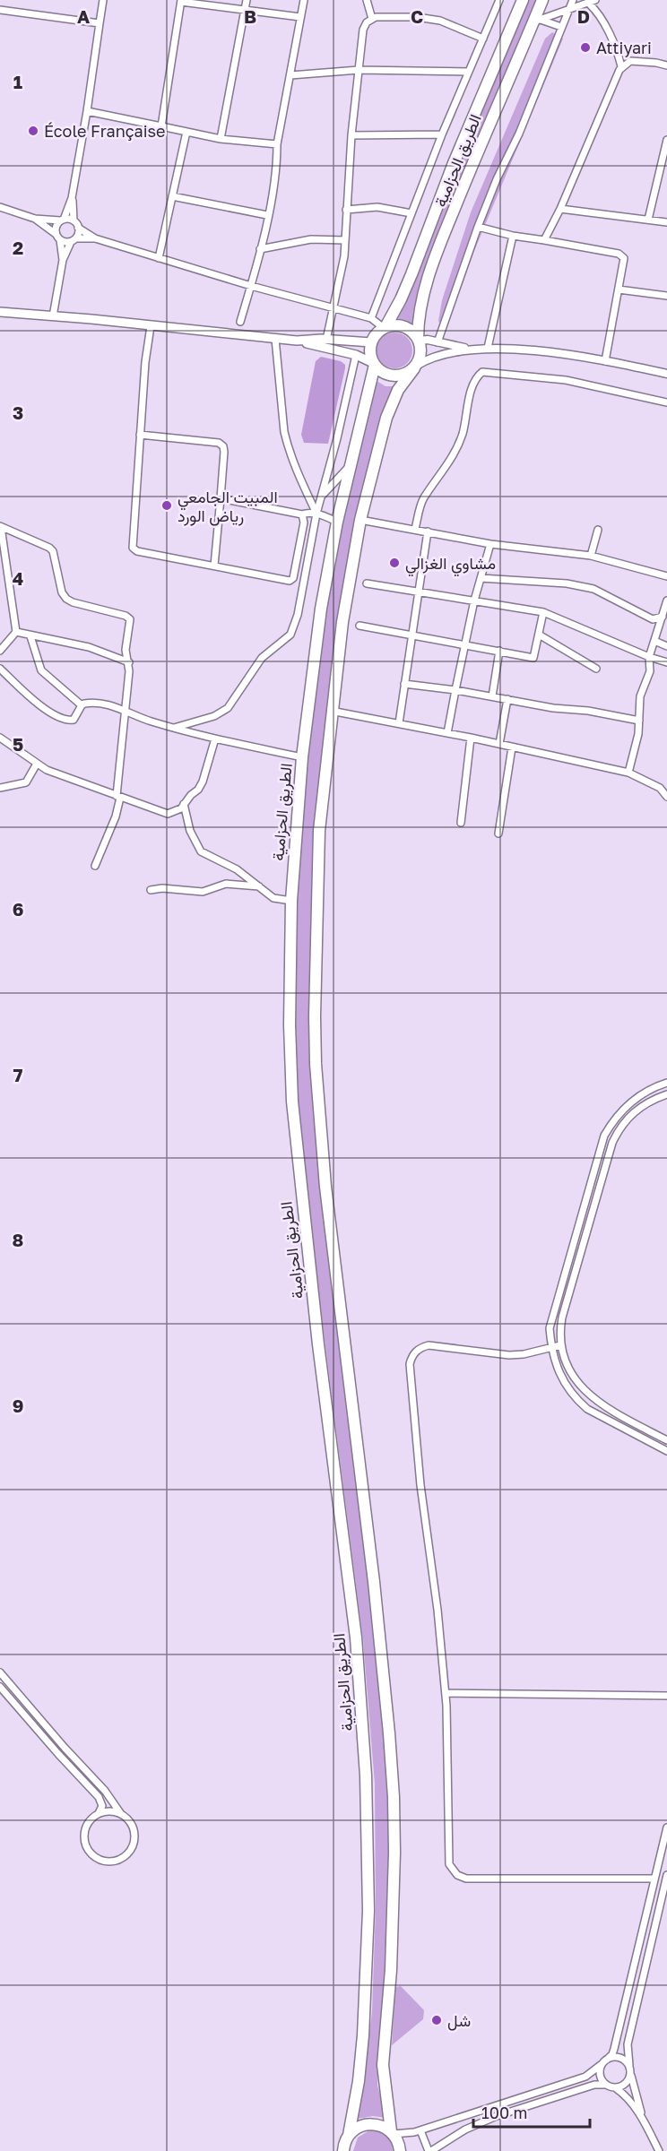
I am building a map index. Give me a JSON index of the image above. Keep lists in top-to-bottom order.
{
  "streets": {
    "highway": ["الطريق الحزامية"]
  },
  "places": [
    "Attiyari",
    "École Française",
    "المبيت الجامعي رياض الورد",
    "مشاوي الغزالي",
    "شل"
  ],
  "scale_bar": "100 m",
  "grid": {
    "columns": [
      "A",
      "B",
      "C",
      "D"
    ],
    "rows": [
      "1",
      "2",
      "3",
      "4",
      "5",
      "6",
      "7",
      "8",
      "9"
    ]
  }
}
